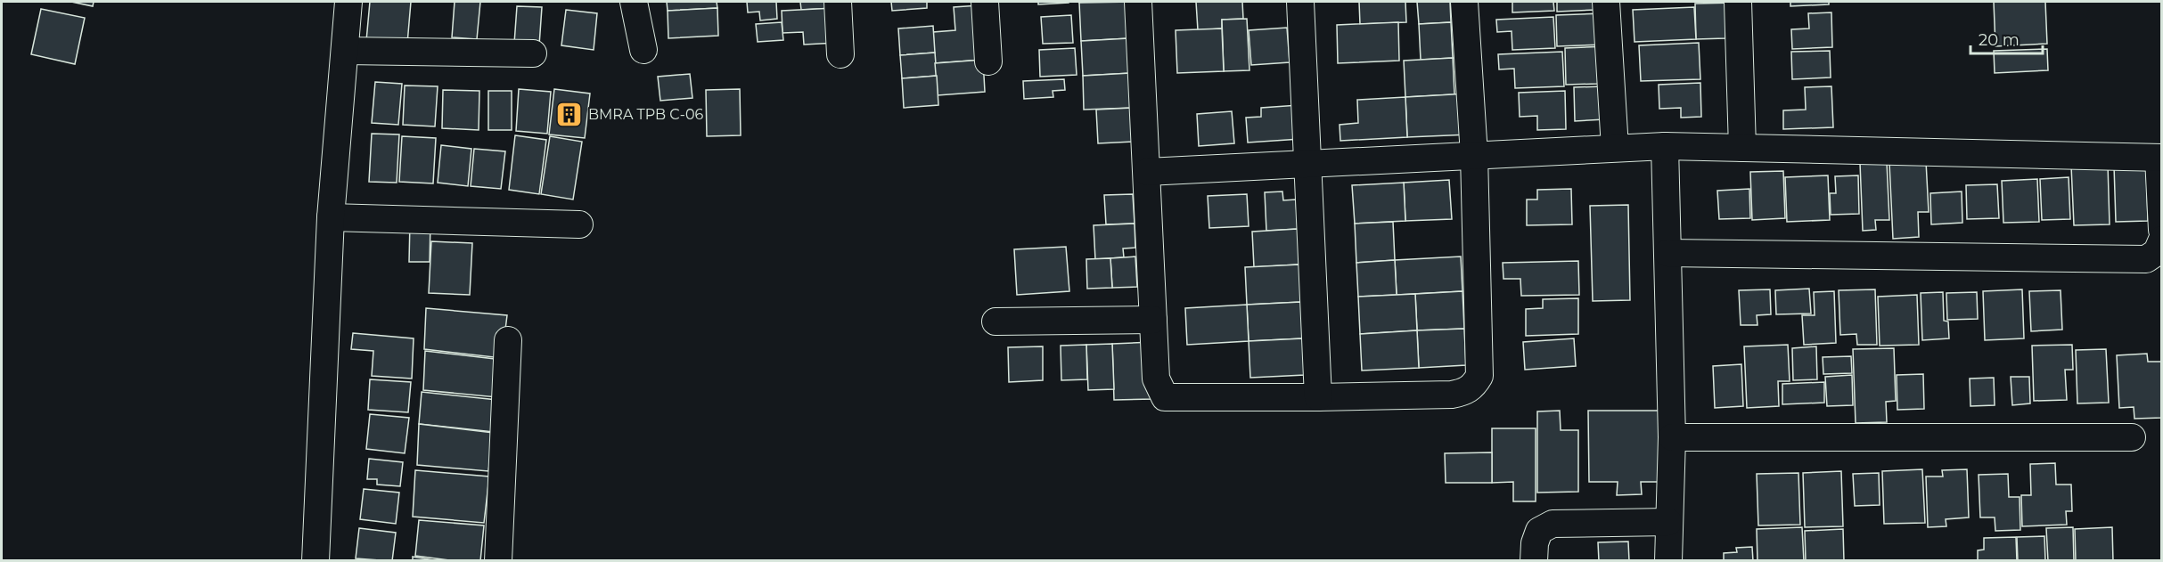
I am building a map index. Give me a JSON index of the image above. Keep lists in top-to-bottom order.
{
  "places": {
    "building": ["BMRA TPB C-06"]
  },
  "scale_bar": "20 m"
}
